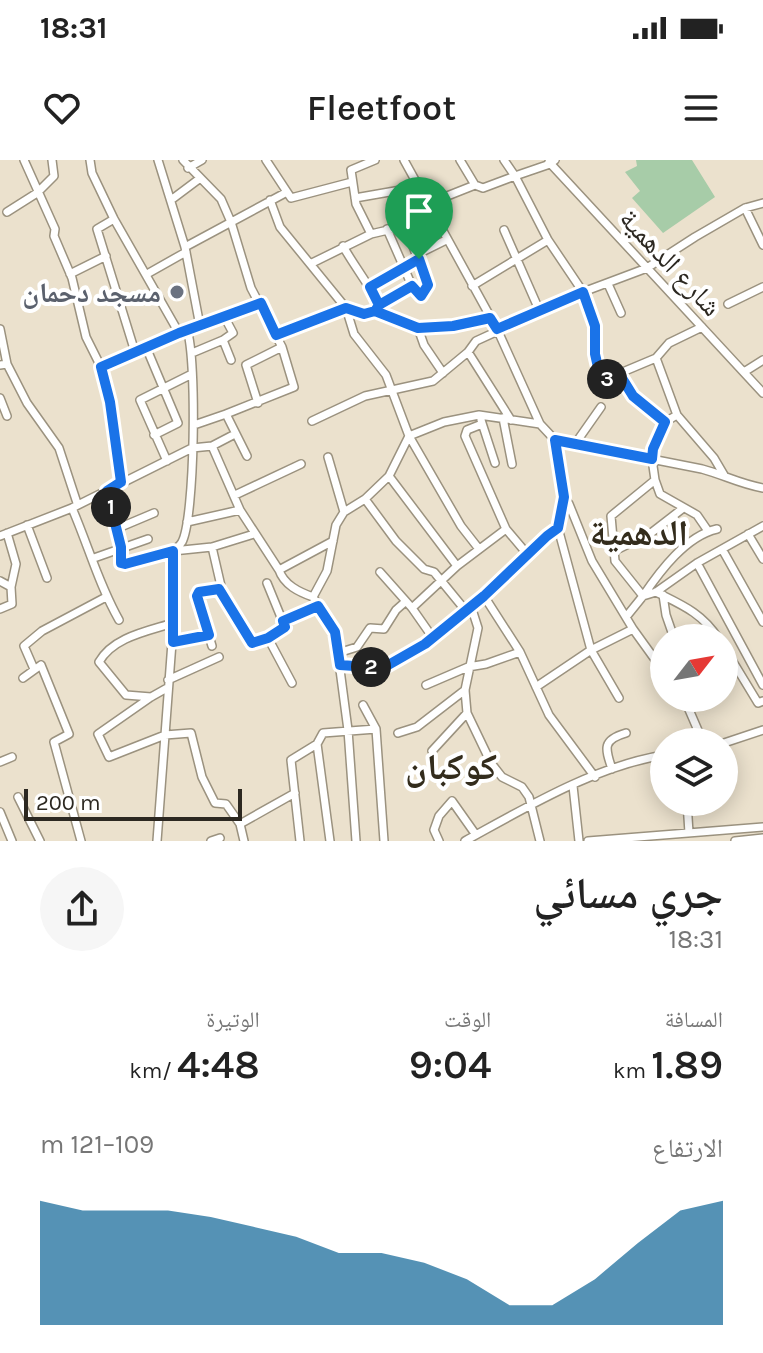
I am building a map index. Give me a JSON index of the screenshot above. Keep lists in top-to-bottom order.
{
  "streets": {
    "street": ["شارع الدهمية"]
  },
  "districts": ["الدهمية", "كوكبان"],
  "places": ["مسجد دحمان"],
  "scale_bar": "200 m",
  "north": "top right",
  "page": {
    "status": "18:31",
    "header": "Fleetfoot",
    "pins": ["3", "1", "2"],
    "scale": "200 m",
    "heading": ["جري مسائي", "18:31"],
    "stats": [
      ["المسافة", "1.89 km"],
      ["الوقت", "9:04"],
      ["الوتيرة", "4:48 /km"]
    ],
    "chart": ["الارتفاع", "109–121 m"]
  }
}
